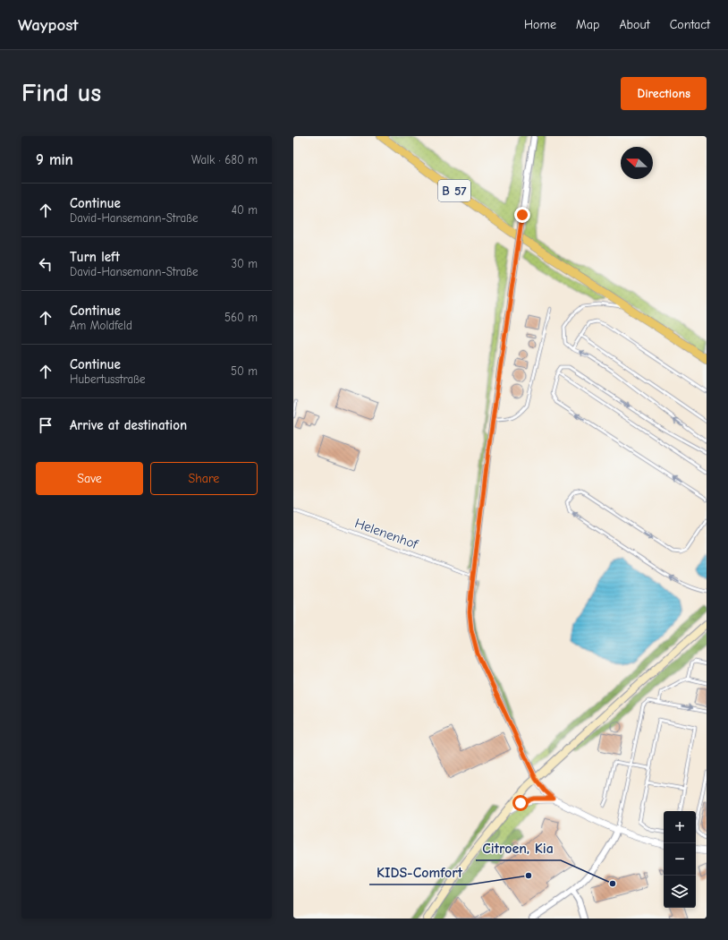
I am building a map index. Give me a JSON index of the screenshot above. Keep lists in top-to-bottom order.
{
  "streets": {
    "main road": ["B 57"],
    "lane": ["Helenenhof"]
  },
  "places": ["KIDS-Comfort", "Citroen, Kia"],
  "north": "left",
  "page": {
    "header": "Waypost",
    "nav": [
      "Home",
      "Map",
      "About",
      "Contact"
    ],
    "buttons": [
      "Directions",
      ["Save", "Share"]
    ],
    "title": "Find us",
    "heading": ["9 min", "Walk · 680 m"],
    "list": [
      ["Continue", "David-Hansemann-Straße", "40 m"],
      ["Turn left", "David-Hansemann-Straße", "30 m"],
      ["Continue", "Am Moldfeld", "560 m"],
      ["Continue", "Hubertusstraße", "50 m"],
      "Arrive at destination"
    ],
    "map_buttons": ["+", "−"]
  }
}
